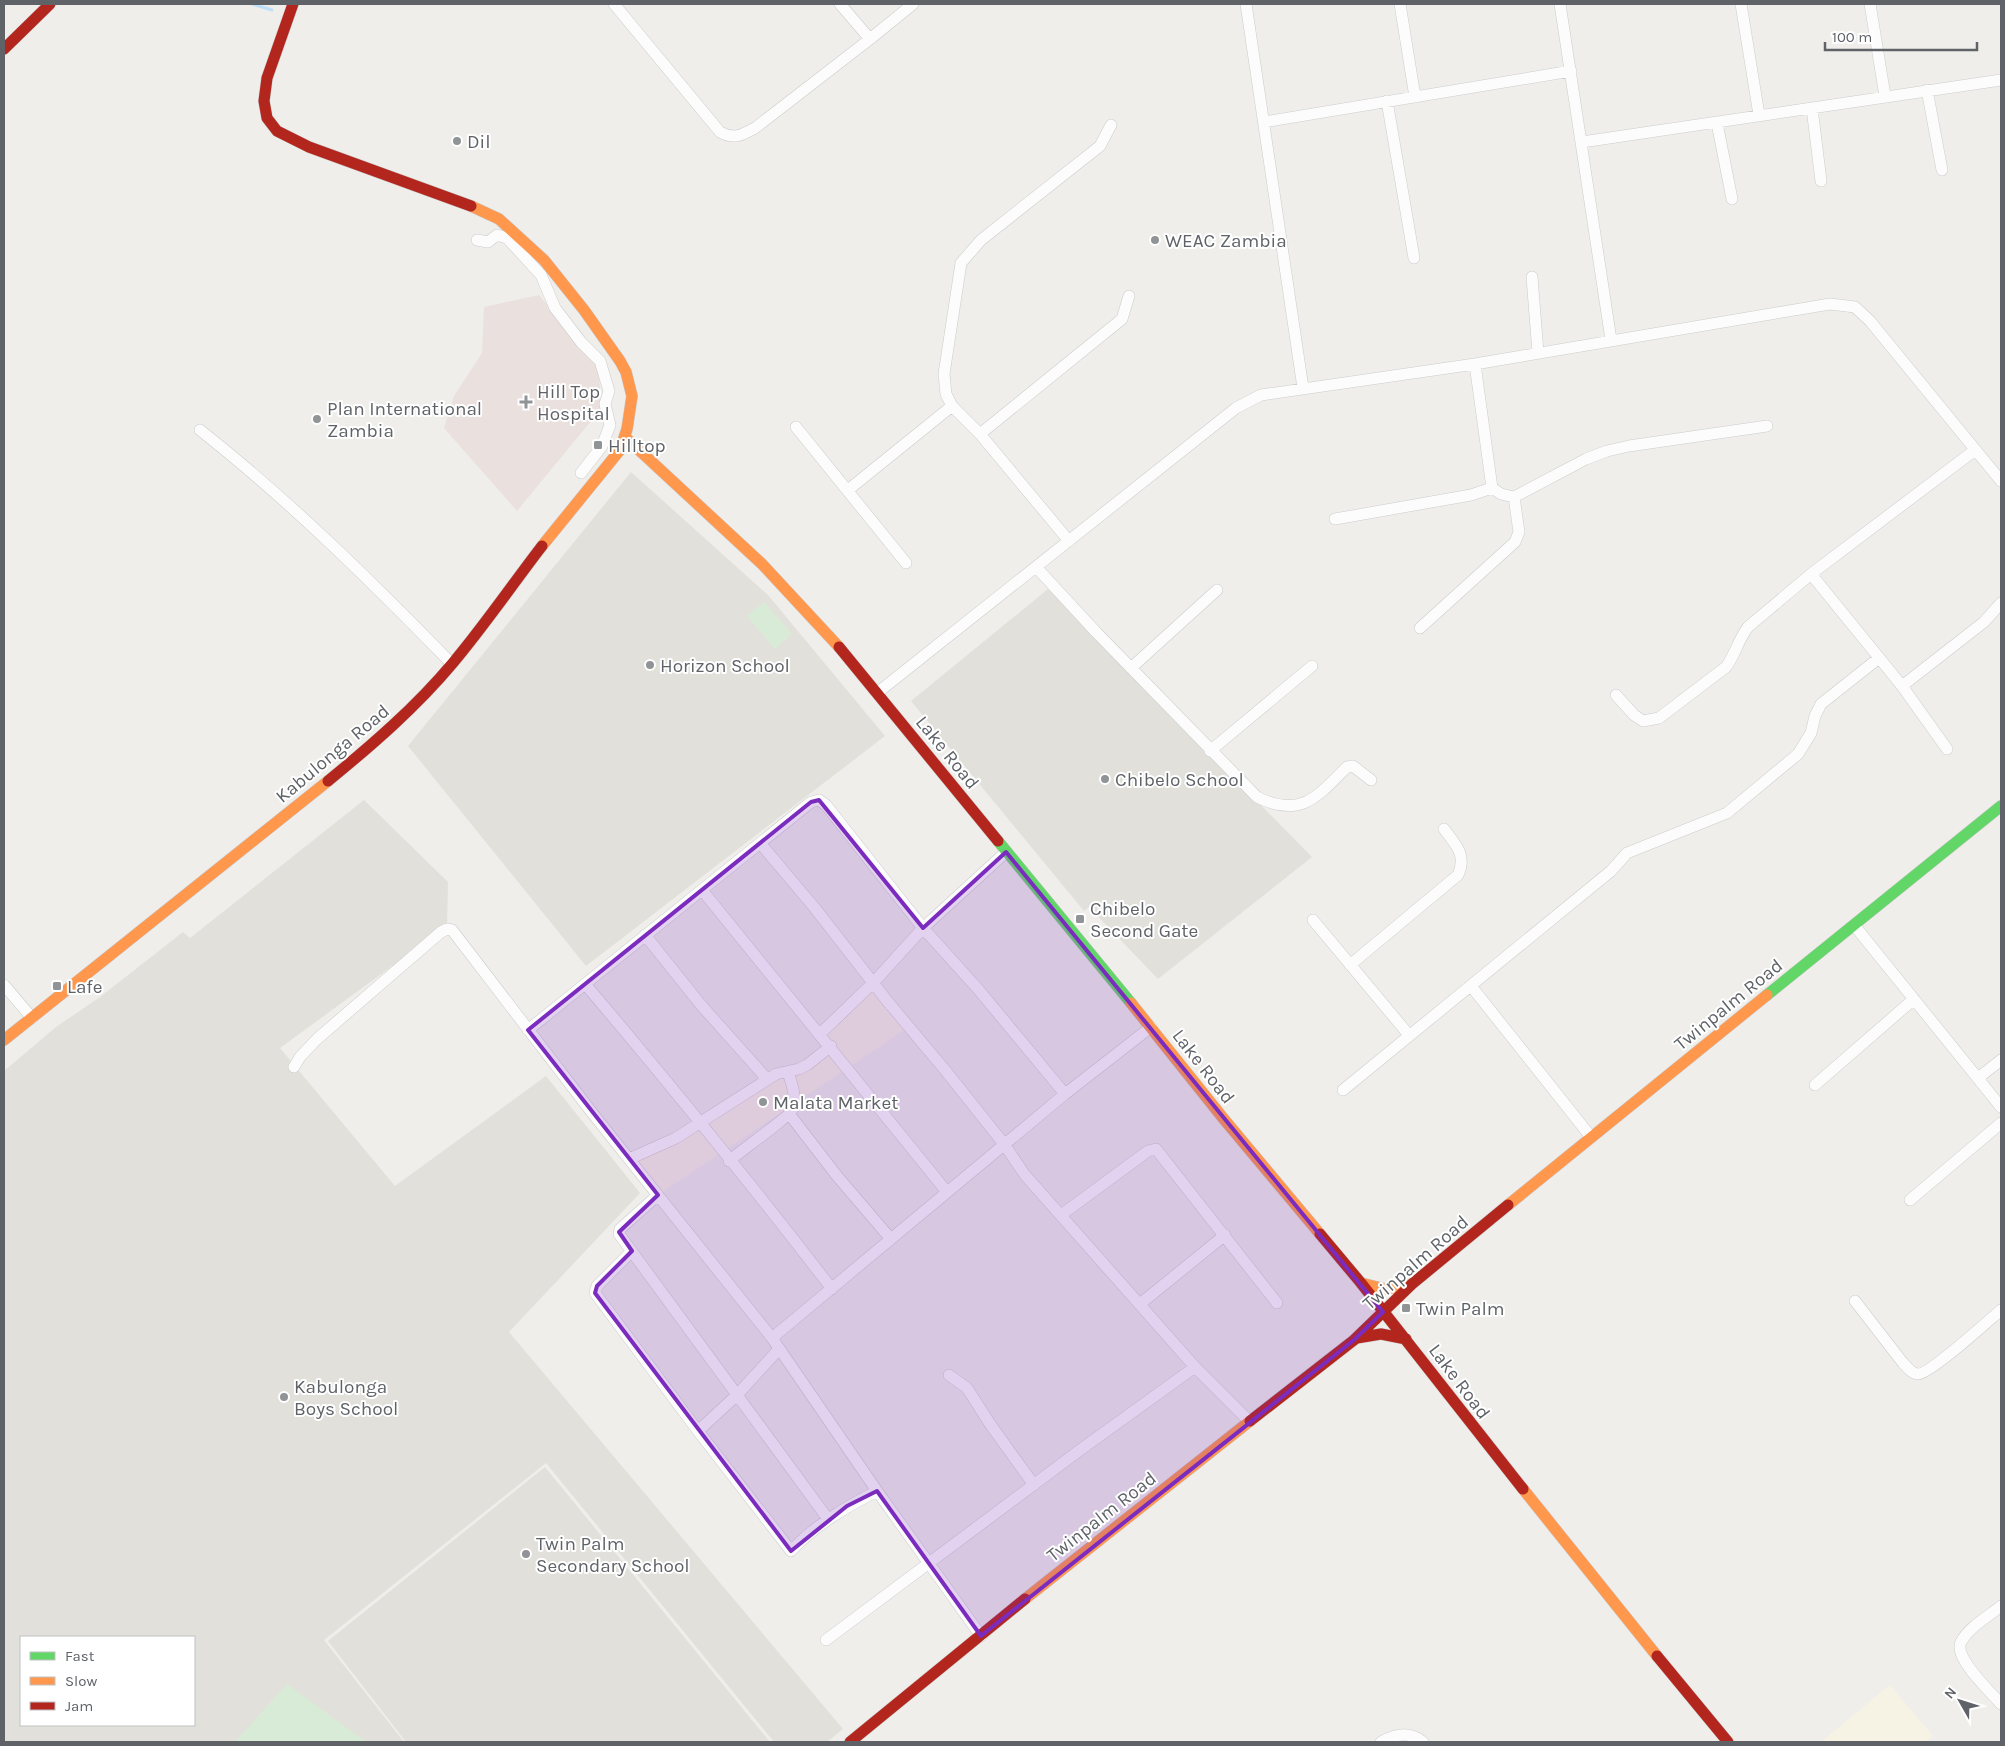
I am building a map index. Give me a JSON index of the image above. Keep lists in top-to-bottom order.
{
  "streets": {
    "main road": ["Lake Road", "Kabulonga Road", "Twinpalm Road"]
  },
  "crossings": [
    ["Lake Road", "Kabulonga Road"],
    ["Lake Road", "Twinpalm Road"]
  ],
  "places": {
    "other": [
      "Dil",
      "WEAC Zambia",
      "Plan International Zambia",
      "Horizon School",
      "Chibelo School",
      "Malata Market",
      "Kabulonga Boys School",
      "Twin Palm Secondary School"
    ],
    "health": ["Hill Top Hospital"],
    "transit": [
      "Hilltop",
      "Chibelo Second Gate",
      "Lafe",
      "Twin Palm"
    ]
  },
  "legend": ["Fast", "Slow", "Jam"],
  "scale_bar": "100 m",
  "north": "top left"
}
